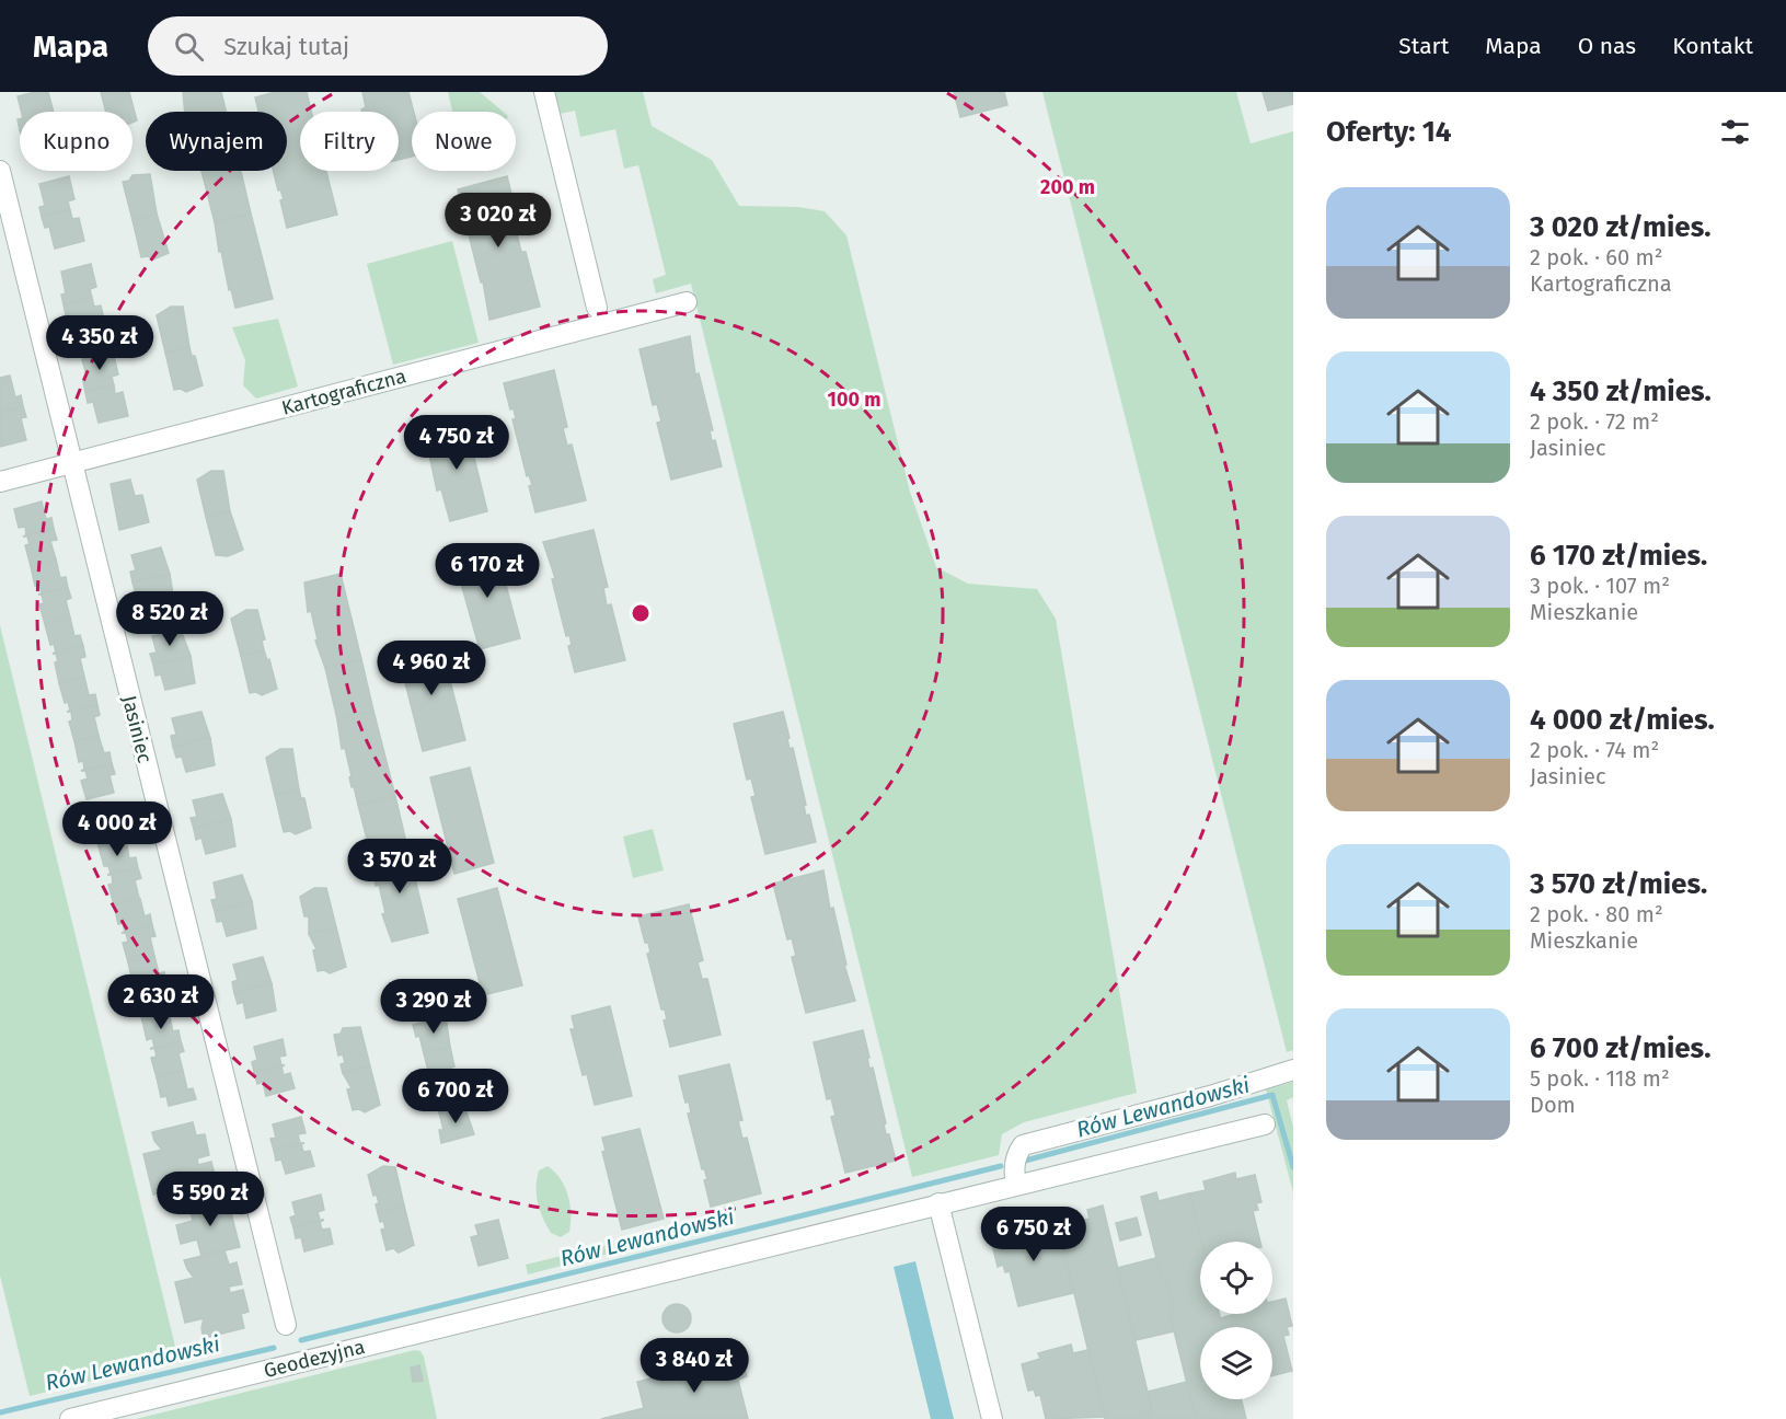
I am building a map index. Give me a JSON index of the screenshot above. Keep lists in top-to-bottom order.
{
  "streets": {
    "street": ["Kartograficzna", "Jasiniec", "Geodezyjna"]
  },
  "crossings": [
    ["Kartograficzna", "Jasiniec"]
  ],
  "water": ["Rów Lewandowski"],
  "page": {
    "header": "Mapa",
    "search": "Szukaj tutaj",
    "nav": [
      "Start",
      "Mapa",
      "O nas",
      "Kontakt"
    ],
    "heading": "Oferty: 14",
    "chip": [
      "Kupno",
      "Wynajem",
      "Filtry",
      "Nowe"
    ],
    "list": [
      {
        "name": "3 020 zł/mies.",
        "note": "2 pok. · 60 m² · Kartograficzna"
      },
      {
        "name": "4 350 zł/mies.",
        "note": "2 pok. · 72 m² · Jasiniec"
      },
      {
        "name": "6 170 zł/mies.",
        "note": "3 pok. · 107 m² · Mieszkanie"
      },
      {
        "name": "4 000 zł/mies.",
        "note": "2 pok. · 74 m² · Jasiniec"
      },
      {
        "name": "3 570 zł/mies.",
        "note": "2 pok. · 80 m² · Mieszkanie"
      },
      {
        "name": "6 700 zł/mies.",
        "note": "5 pok. · 118 m² · Dom"
      }
    ],
    "price": [
      "3 020 zł",
      "4 350 zł",
      "4 750 zł",
      "6 170 zł",
      "8 520 zł",
      "4 960 zł",
      "4 000 zł",
      "3 570 zł",
      "2 630 zł",
      "3 290 zł",
      "6 700 zł",
      "5 590 zł",
      "6 750 zł",
      "3 840 zł"
    ]
  },
  "rings": ["200 m", "100 m"]
}
